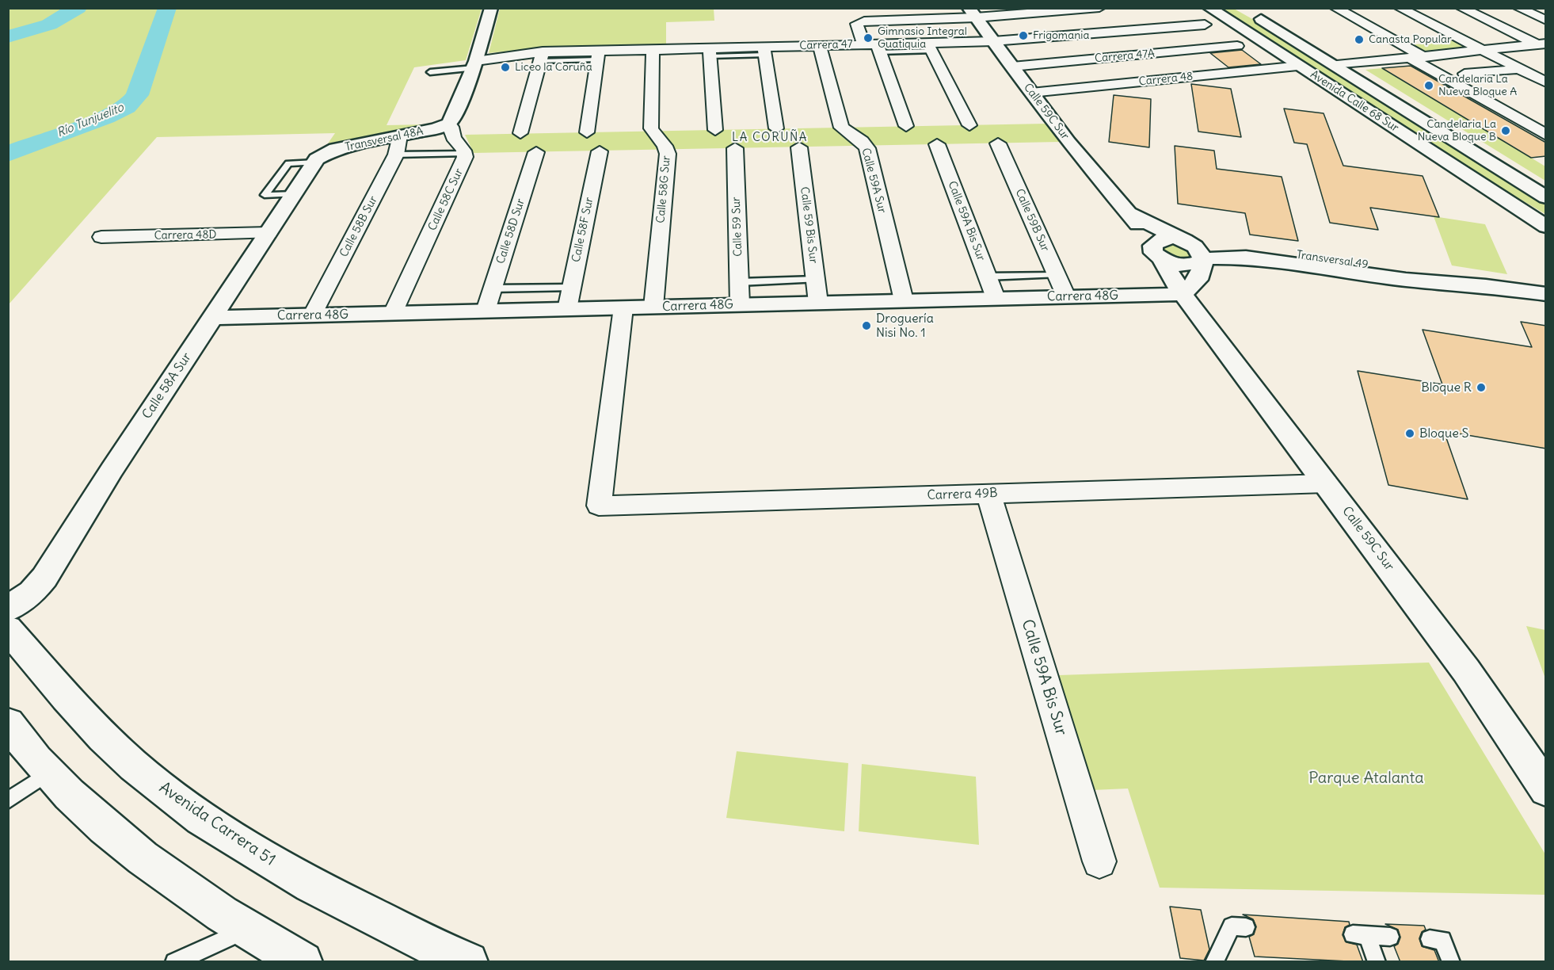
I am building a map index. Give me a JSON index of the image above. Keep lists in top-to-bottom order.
{
  "streets": {
    "street": [
      "Carrera 47",
      "Carrera 47A",
      "Carrera 48",
      "Avenida Calle 68 Sur",
      "Calle 59C Sur",
      "Transversal 48A",
      "Calle 59A Sur",
      "Calle 58G Sur",
      "Calle 58C Sur",
      "Calle 59B Sur",
      "Calle 59A Bis Sur",
      "Calle 59 Bis Sur",
      "Calle 58B Sur",
      "Calle 59 Sur",
      "Calle 58F Sur",
      "Calle 58D Sur",
      "Carrera 48D",
      "Transversal 49",
      "Carrera 48G",
      "Calle 58A Sur",
      "Carrera 49B",
      "Avenida Carrera 51"
    ]
  },
  "crossings": [
    ["Carrera 47", "Calle 59C Sur"],
    ["Carrera 47", "Calle 59A Sur"],
    ["Carrera 47", "Calle 58G Sur"],
    ["Carrera 47A", "Calle 59C Sur"],
    ["Carrera 48", "Avenida Calle 68 Sur"],
    ["Carrera 48", "Calle 59C Sur"],
    ["Calle 59C Sur", "Transversal 49"],
    ["Calle 59C Sur", "Carrera 48G"],
    ["Calle 59C Sur", "Carrera 49B"],
    ["Transversal 48A", "Calle 58C Sur"],
    ["Transversal 48A", "Calle 58B Sur"],
    ["Transversal 48A", "Calle 58A Sur"],
    ["Calle 59A Sur", "Carrera 48G"],
    ["Calle 58G Sur", "Carrera 48G"],
    ["Calle 58C Sur", "Carrera 48G"],
    ["Calle 59B Sur", "Carrera 48G"],
    ["Calle 59A Bis Sur", "Carrera 48G"],
    ["Calle 59A Bis Sur", "Carrera 49B"],
    ["Calle 59 Bis Sur", "Carrera 48G"],
    ["Calle 58B Sur", "Carrera 48G"],
    ["Calle 59 Sur", "Carrera 48G"],
    ["Calle 58F Sur", "Carrera 48G"],
    ["Calle 58D Sur", "Carrera 48G"],
    ["Carrera 48D", "Calle 58A Sur"],
    ["Carrera 48G", "Calle 58A Sur"],
    ["Carrera 48G", "Carrera 49B"]
  ],
  "districts": ["LA CORUÑA"],
  "water": ["Río Tunjuelito"],
  "parks": ["Parque Atalanta"],
  "places": [
    "Frigomania",
    "Gimnasio Integral Guatiquia",
    "Canasta Popular",
    "Liceo la Coruña",
    "Candelaria La Nueva Bloque A",
    "Candelaria La Nueva Bloque B",
    "Droguería Nisi No. 1",
    "Bloque R",
    "Bloque S"
  ]
}
